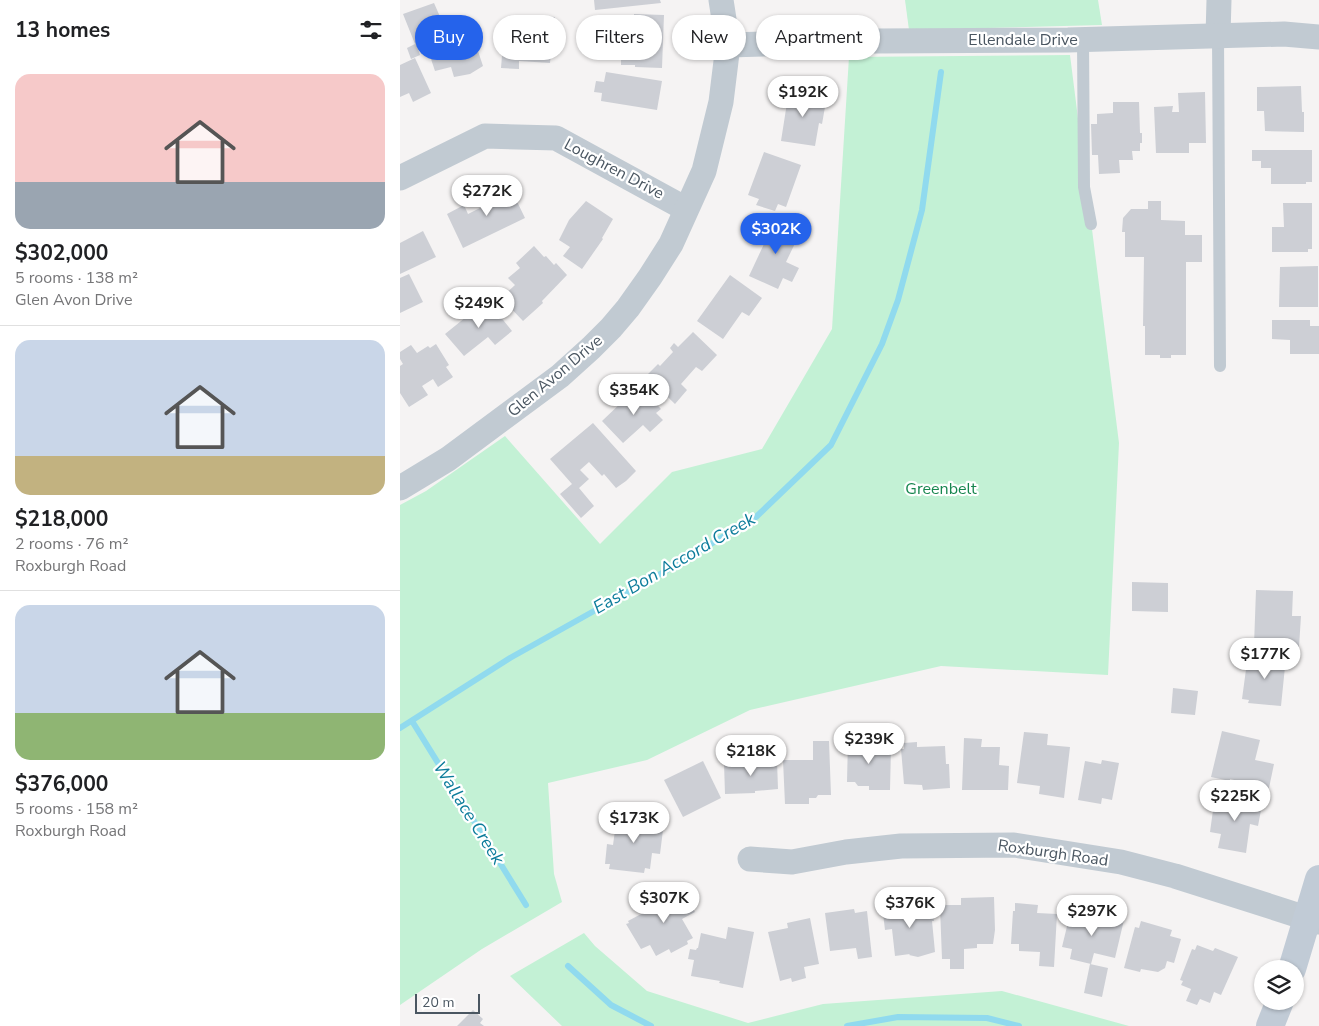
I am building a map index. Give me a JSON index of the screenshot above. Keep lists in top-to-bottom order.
{
  "streets": {
    "street": [
      "Ellendale Drive",
      "Loughren Drive",
      "Glen Avon Drive",
      "Roxburgh Road"
    ]
  },
  "crossings": [
    ["Loughren Drive", "Glen Avon Drive"]
  ],
  "water": ["East Bon Accord Creek", "Wallace Creek"],
  "parks": ["Greenbelt"],
  "scale_bar": "20 m",
  "page": {
    "heading": "13 homes",
    "chip": [
      "Buy",
      "Rent",
      "Filters",
      "New",
      "Apartment"
    ],
    "list": [
      {
        "name": "$302,000",
        "note": "5 rooms · 138 m² · Glen Avon Drive"
      },
      {
        "name": "$218,000",
        "note": "2 rooms · 76 m² · Roxburgh Road"
      },
      {
        "name": "$376,000",
        "note": "5 rooms · 158 m² · Roxburgh Road"
      }
    ],
    "price": [
      "$192K",
      "$272K",
      "$302K",
      "$249K",
      "$354K",
      "$177K",
      "$239K",
      "$218K",
      "$225K",
      "$173K",
      "$307K",
      "$376K",
      "$297K"
    ],
    "scale": "20 m"
  }
}
